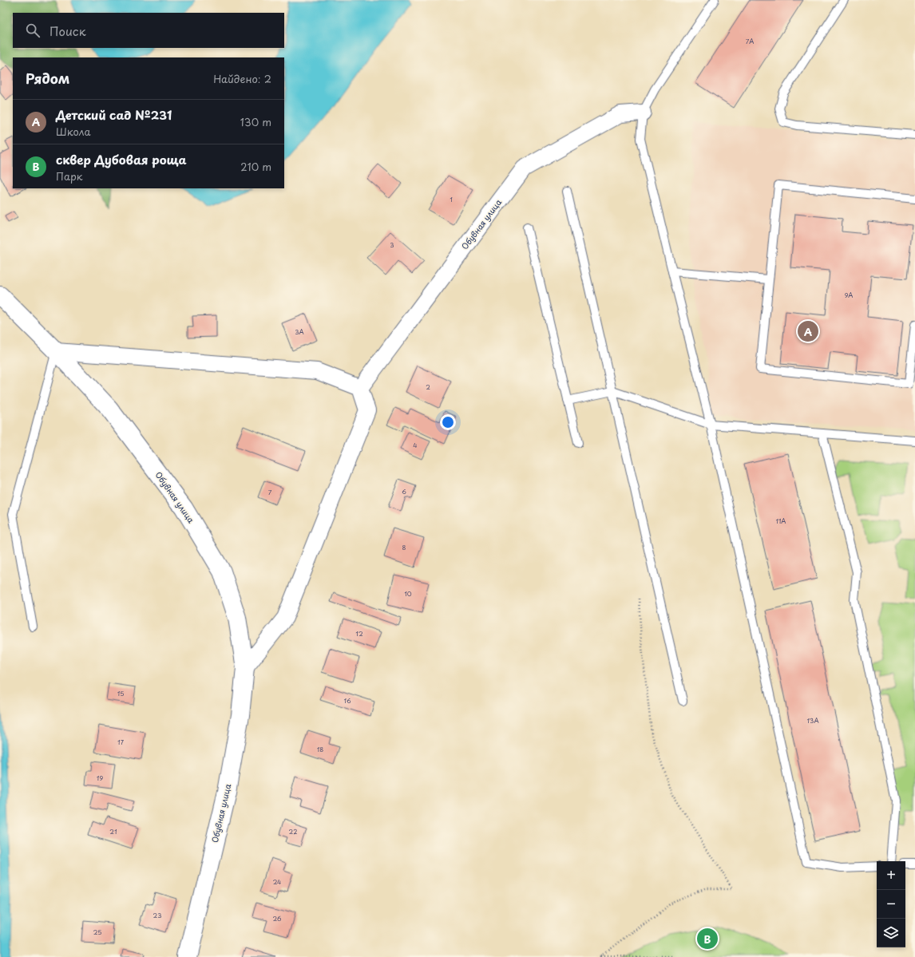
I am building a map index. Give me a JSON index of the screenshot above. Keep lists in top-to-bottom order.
{
  "streets": {
    "main road": ["Обувная улица"]
  },
  "house_numbers": [
    "7А",
    "1",
    "3",
    "9А",
    "3А",
    "2",
    "4",
    "6",
    "7",
    "11А",
    "8",
    "10",
    "12",
    "15",
    "16",
    "13А",
    "17",
    "18",
    "19",
    "21",
    "22",
    "24",
    "23",
    "26",
    "25"
  ],
  "page": {
    "search": "Поиск",
    "heading": ["Рядом", "Найдено: 2"],
    "list": [
      {
        "mark": "A",
        "name": "Детский сад №231",
        "note": "Школа",
        "value": "130 m"
      },
      {
        "mark": "B",
        "name": "сквер Дубовая роща",
        "note": "Парк",
        "value": "210 m"
      }
    ],
    "pins": ["A", "B"],
    "map_buttons": ["+", "−"]
  }
}
